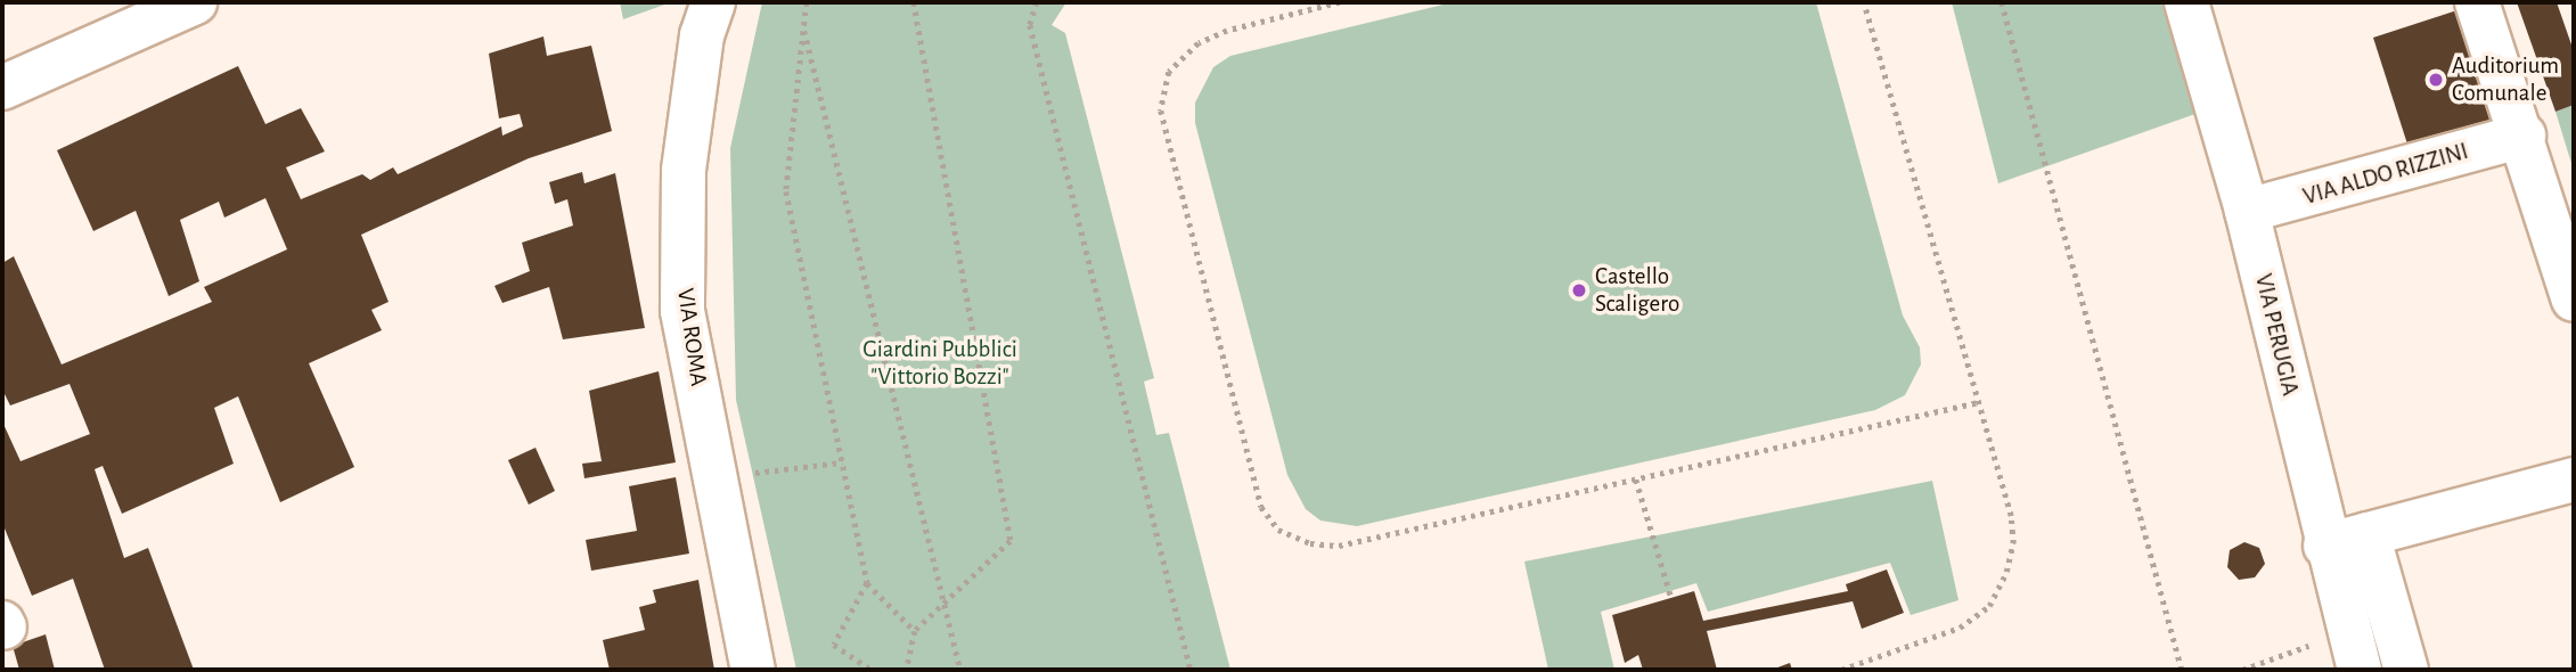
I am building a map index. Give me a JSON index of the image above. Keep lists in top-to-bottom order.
{
  "streets": {
    "street": ["VIA ALDO RIZZINI", "VIA PERUGIA", "VIA ROMA"]
  },
  "crossings": [
    ["VIA ALDO RIZZINI", "VIA PERUGIA"]
  ],
  "parks": ["Giardini Pubblici \"Vittorio Bozzi\""],
  "places": ["Auditorium Comunale", "Castello Scaligero"]
}
